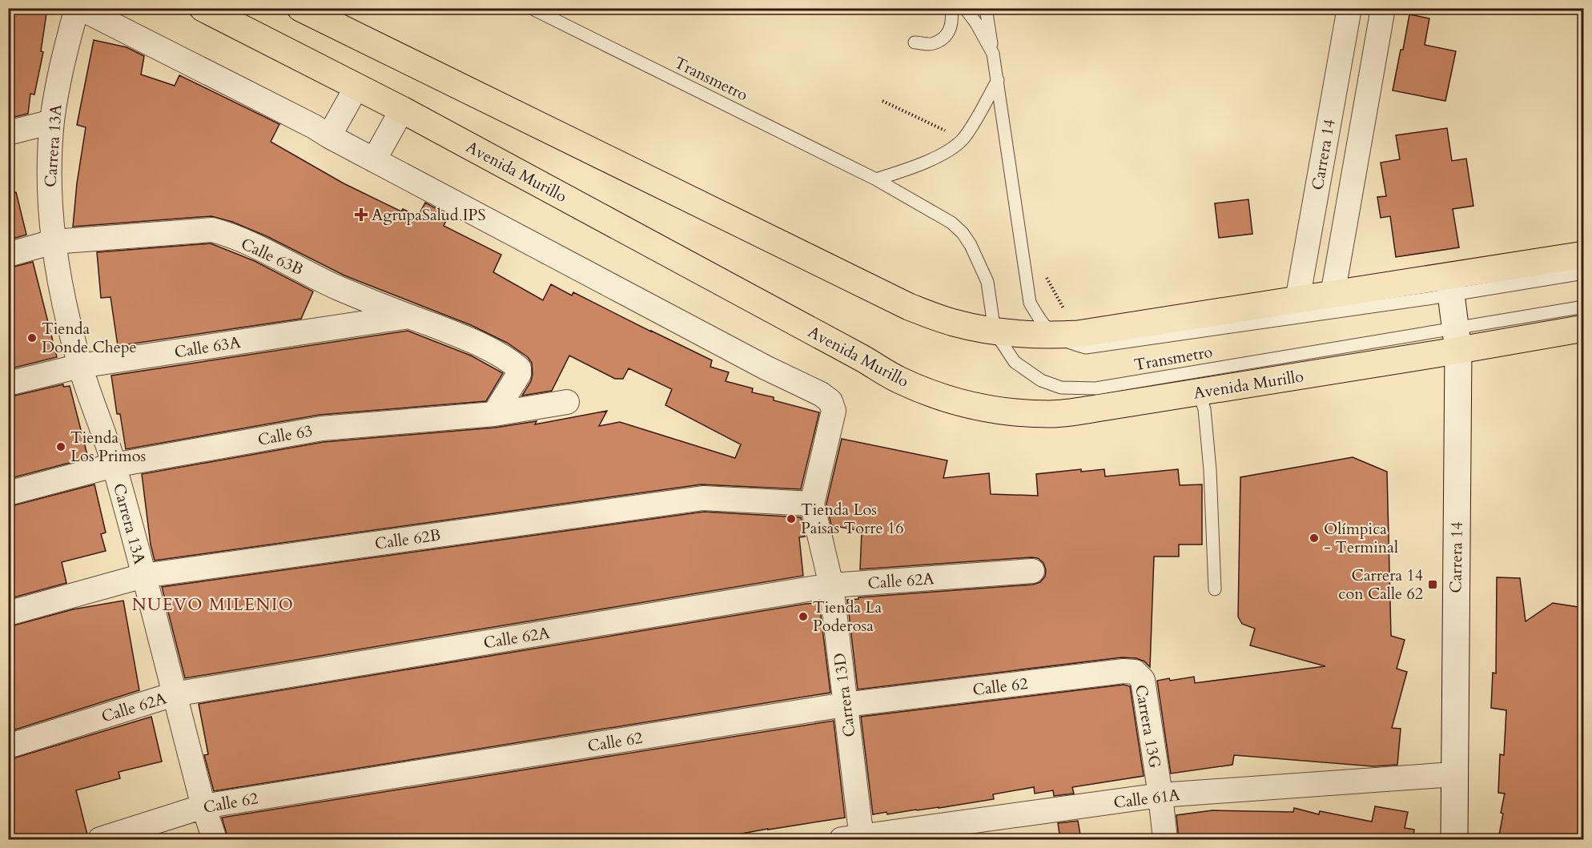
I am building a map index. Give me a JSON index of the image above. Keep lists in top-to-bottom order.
{
  "streets": {
    "main road": ["Carrera 14", "Avenida Murillo"],
    "street": [
      "Carrera 13A",
      "Calle 63B",
      "Calle 63A",
      "Calle 63",
      "Calle 62B",
      "Calle 62A",
      "Calle 62",
      "Carrera 13D",
      "Carrera 13G",
      "Calle 61A"
    ],
    "lane": ["Transmetro"]
  },
  "crossings": [
    ["Transmetro", "Carrera 14"],
    ["Transmetro", "Avenida Murillo"],
    ["Carrera 13A", "Calle 63B"],
    ["Carrera 13A", "Calle 63A"],
    ["Carrera 13A", "Calle 63"],
    ["Carrera 13A", "Calle 62B"],
    ["Carrera 13A", "Calle 62A"],
    ["Carrera 13A", "Calle 62"],
    ["Carrera 14", "Avenida Murillo"],
    ["Carrera 14", "Calle 61A"],
    ["Calle 63B", "Calle 63A"],
    ["Calle 63B", "Calle 63"],
    ["Calle 62B", "Carrera 13D"],
    ["Calle 62A", "Carrera 13D"],
    ["Calle 62", "Carrera 13D"],
    ["Calle 62", "Carrera 13G"],
    ["Carrera 13D", "Calle 61A"],
    ["Carrera 13G", "Calle 61A"]
  ],
  "districts": ["NUEVO MILENIO"],
  "places": {
    "health": ["AgrupaSalud IPS"],
    "other": [
      "Tienda Donde Chepe",
      "Tienda Los Primos",
      "Tienda Los Paisas Torre 16",
      "Olímpica - Terminal",
      "Tienda La Poderosa"
    ],
    "transit": ["Carrera 14 con Calle 62"]
  }
}
